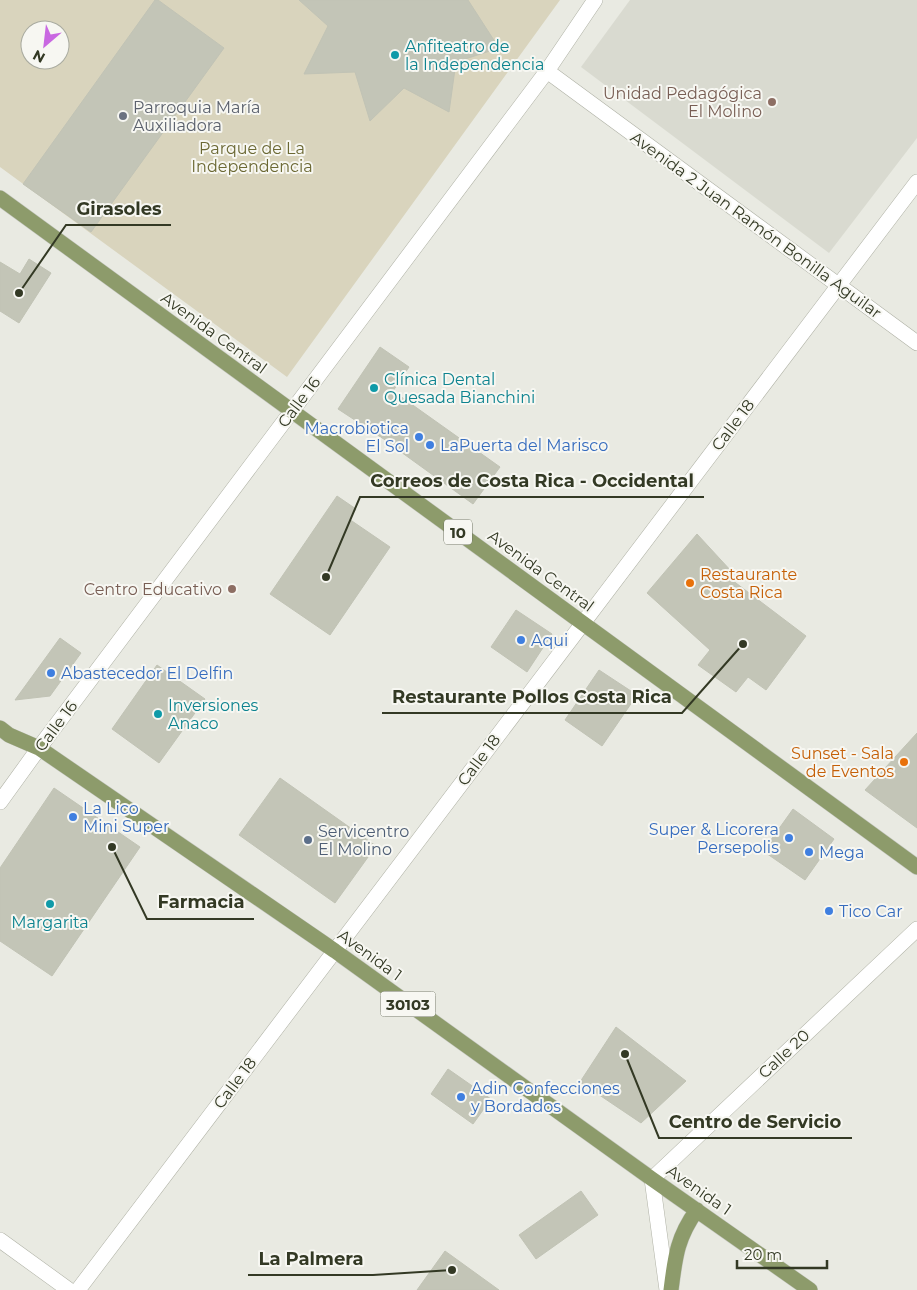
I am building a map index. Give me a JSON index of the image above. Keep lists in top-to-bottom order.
{
  "streets": {
    "main road": [
      "Avenida Central",
      "10",
      "Avenida 1",
      "30103"
    ],
    "street": [
      "Avenida 2 Juan Ramón Bonilla Aguilar",
      "Calle 16",
      "Calle 18",
      "Calle 20"
    ]
  },
  "crossings": [
    ["Avenida 2 Juan Ramón Bonilla Aguilar", "Calle 16"],
    ["Avenida 2 Juan Ramón Bonilla Aguilar", "Calle 18"],
    ["Avenida Central", "Calle 16"],
    ["Avenida Central", "Calle 18"],
    ["Calle 16", "Avenida 1"],
    ["Calle 18", "Avenida 1"],
    ["Avenida 1", "Calle 20"]
  ],
  "parks": ["Parque de La Independencia"],
  "places": [
    "Anfiteatro de la Independencia",
    "Unidad Pedagógica El Molino",
    "Parroquia María Auxiliadora",
    "Girasoles",
    "Clínica Dental Quesada Bianchini",
    "Macrobiotica El Sol",
    "LaPuerta del Marisco",
    "Correos de Costa Rica - Occidental",
    "Restaurante Costa Rica",
    "Centro Educativo",
    "Aqui",
    "Restaurante Pollos Costa Rica",
    "Abastecedor El Delfin",
    "Inversiones Anaco",
    "Sunset - Sala de Eventos",
    "La Lico Mini Super",
    "Super & Licorera Persepolis",
    "Servicentro El Molino",
    "Farmacia",
    "Mega",
    "Margarita",
    "Tico Car",
    "Centro de Servicio",
    "Adin Confecciones y Bordados",
    "La Palmera"
  ],
  "scale_bar": "20 m",
  "north": "bottom left"
}
